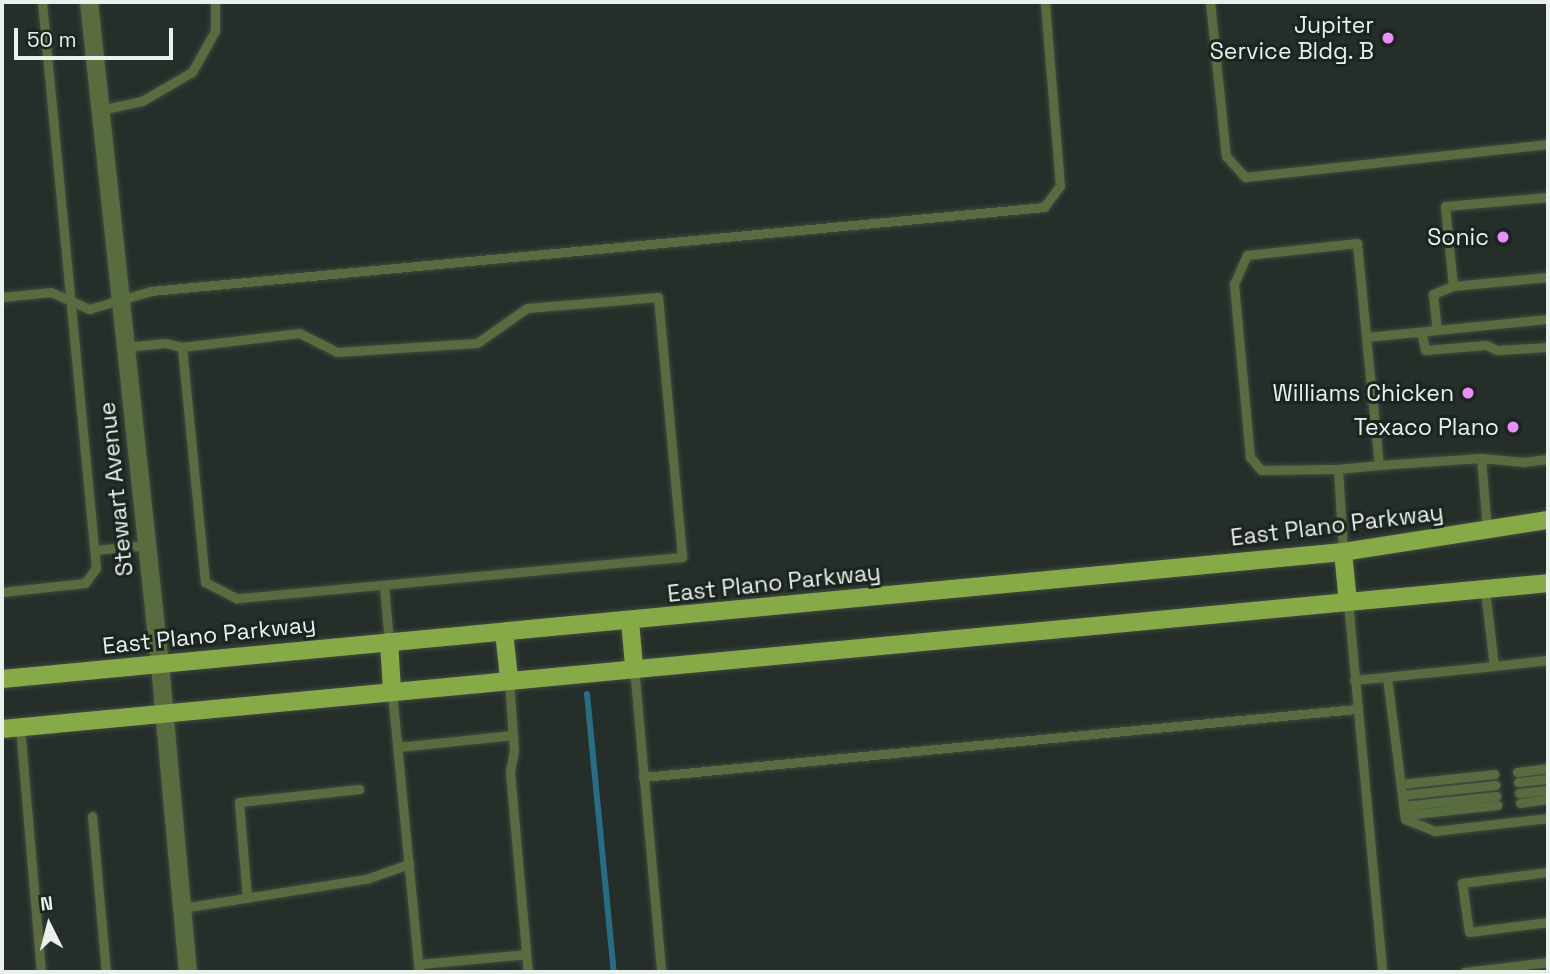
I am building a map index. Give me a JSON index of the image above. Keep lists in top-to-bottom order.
{
  "streets": {
    "main road": ["East Plano Parkway"],
    "street": ["Stewart Avenue"]
  },
  "crossings": [
    ["Stewart Avenue", "East Plano Parkway"]
  ],
  "places": [
    "Jupiter Service Bldg. B",
    "Sonic",
    "Williams Chicken",
    "Texaco Plano"
  ],
  "scale_bar": "50 m",
  "north": "top"
}
